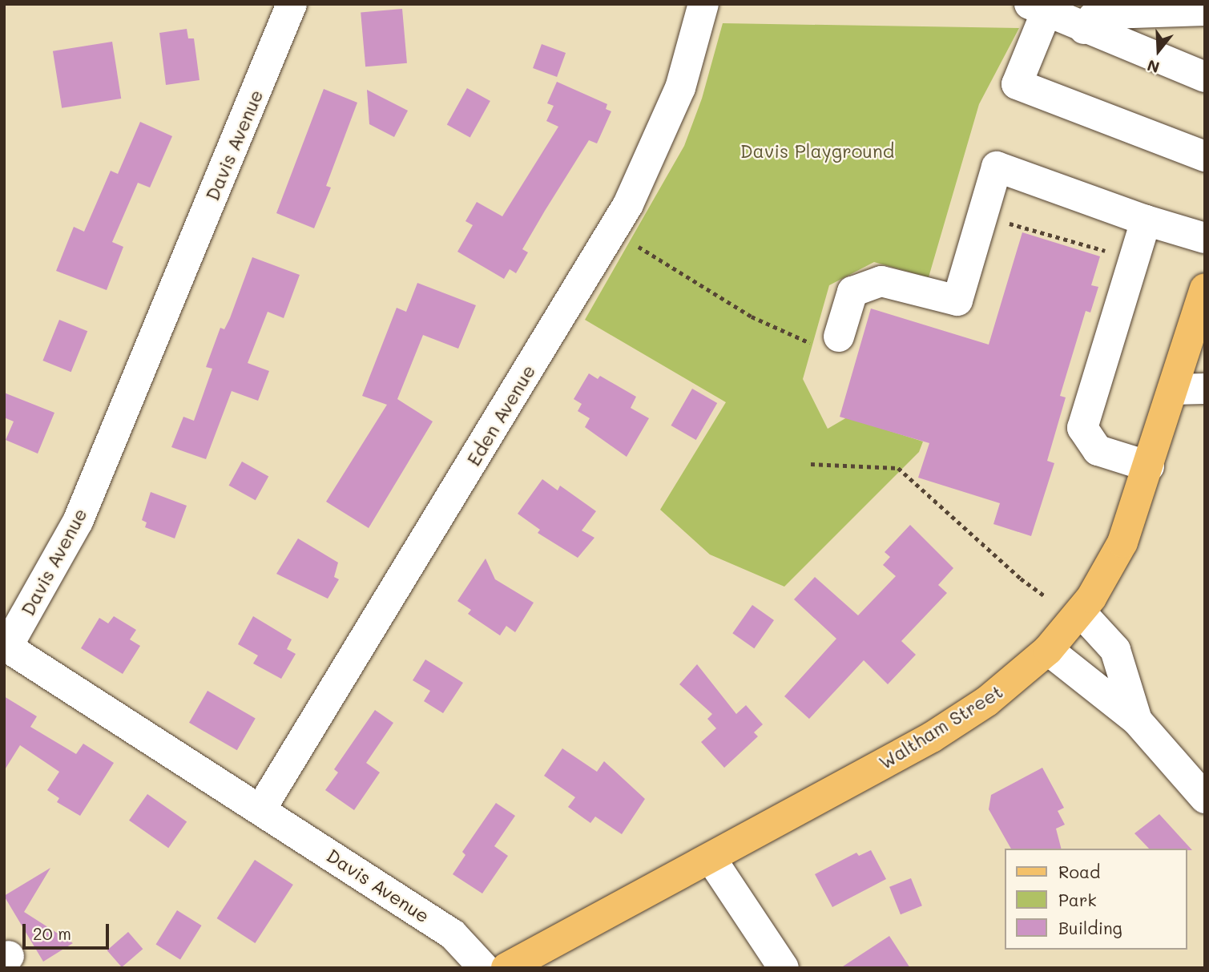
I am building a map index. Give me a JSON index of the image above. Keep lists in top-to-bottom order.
{
  "streets": {
    "main road": ["Waltham Street"],
    "street": ["Davis Avenue", "Eden Avenue"]
  },
  "crossings": [
    ["Davis Avenue", "Eden Avenue"]
  ],
  "parks": ["Davis Playground"],
  "legend": ["Road", "Park", "Building"],
  "scale_bar": "20 m",
  "north": "bottom"
}
